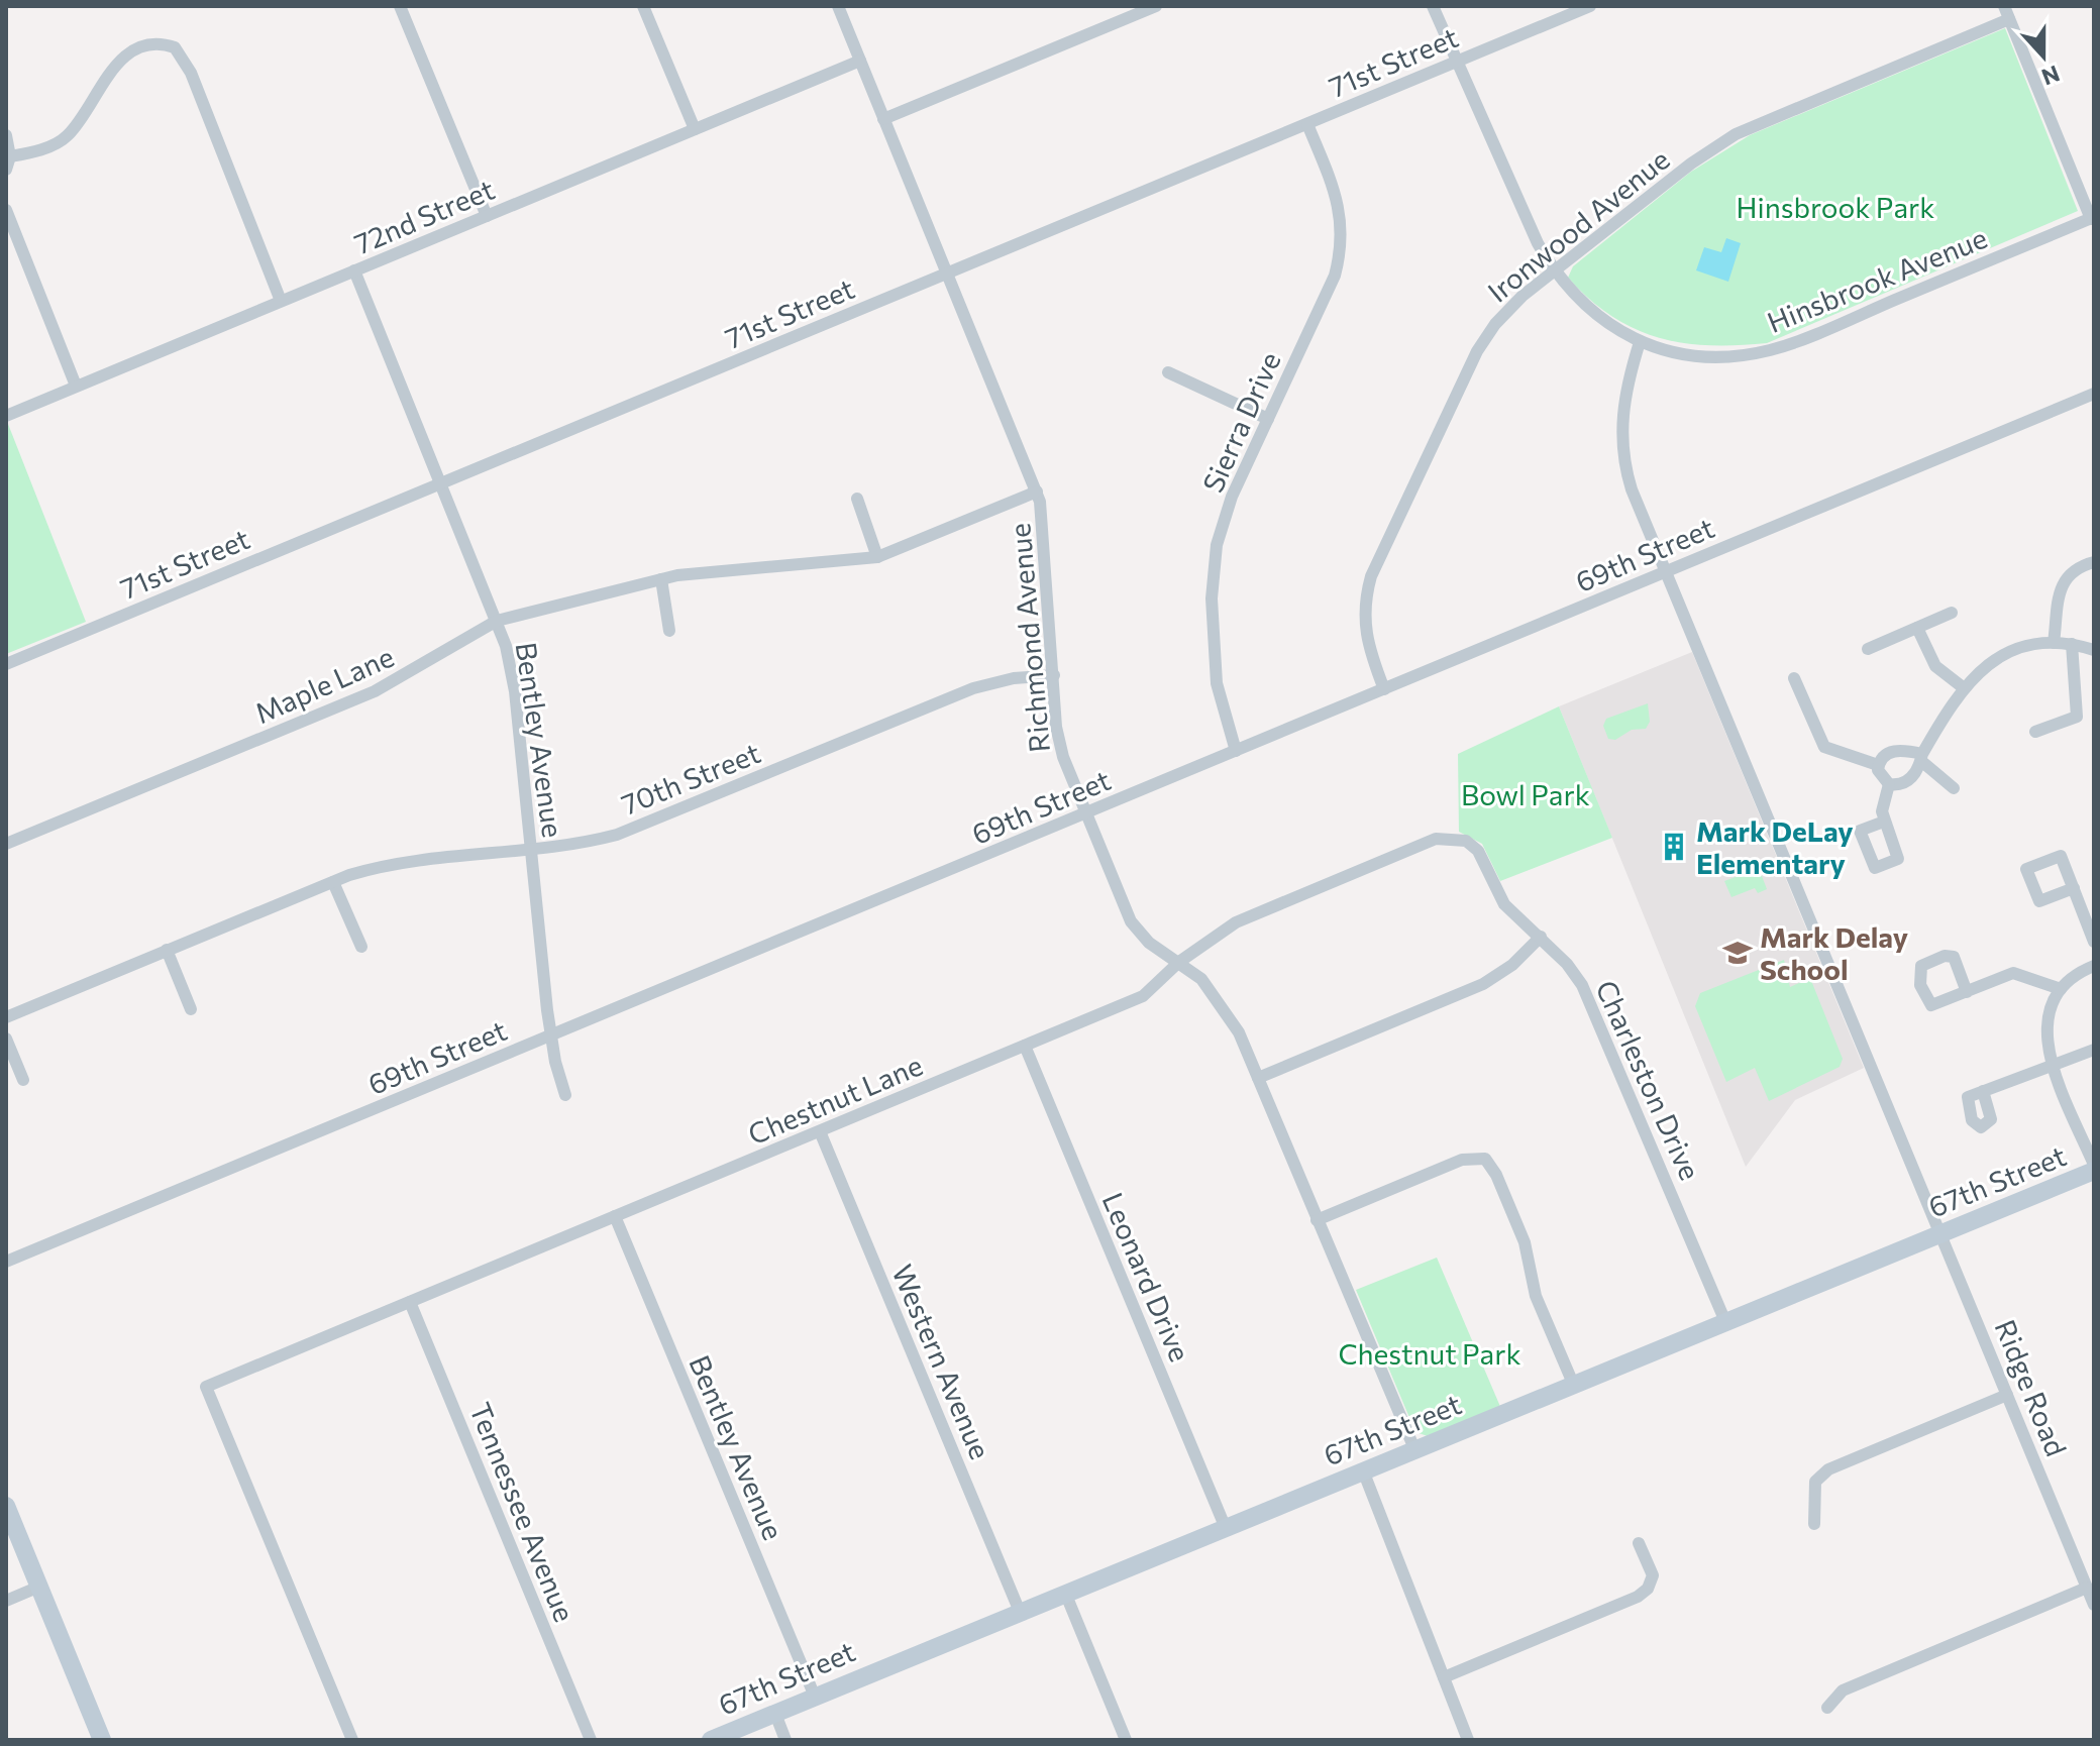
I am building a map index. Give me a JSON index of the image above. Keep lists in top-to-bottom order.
{
  "streets": {
    "street": [
      "71st Street",
      "72nd Street",
      "Ironwood Avenue",
      "Hinsbrook Avenue",
      "Sierra Drive",
      "69th Street",
      "Richmond Avenue",
      "Maple Lane",
      "Bentley Avenue",
      "70th Street",
      "Charleston Drive",
      "Chestnut Lane",
      "67th Street",
      "Leonard Drive",
      "Western Avenue",
      "Ridge Road",
      "Tennessee Avenue"
    ]
  },
  "crossings": [
    ["71st Street", "Hinsbrook Avenue"],
    ["71st Street", "Sierra Drive"],
    ["71st Street", "Richmond Avenue"],
    ["71st Street", "Bentley Avenue"],
    ["72nd Street", "Richmond Avenue"],
    ["72nd Street", "Bentley Avenue"],
    ["Ironwood Avenue", "Hinsbrook Avenue"],
    ["Ironwood Avenue", "69th Street"],
    ["Hinsbrook Avenue", "Ridge Road"],
    ["Sierra Drive", "69th Street"],
    ["69th Street", "Richmond Avenue"],
    ["69th Street", "Bentley Avenue"],
    ["69th Street", "Ridge Road"],
    ["Richmond Avenue", "Maple Lane"],
    ["Richmond Avenue", "70th Street"],
    ["Richmond Avenue", "Chestnut Lane"],
    ["Richmond Avenue", "67th Street"],
    ["Maple Lane", "Bentley Avenue"],
    ["Bentley Avenue", "70th Street"],
    ["Bentley Avenue", "Chestnut Lane"],
    ["Bentley Avenue", "67th Street"],
    ["Charleston Drive", "Chestnut Lane"],
    ["Charleston Drive", "67th Street"],
    ["Chestnut Lane", "Leonard Drive"],
    ["Chestnut Lane", "Western Avenue"],
    ["Chestnut Lane", "Tennessee Avenue"],
    ["67th Street", "Leonard Drive"],
    ["67th Street", "Western Avenue"],
    ["67th Street", "Ridge Road"]
  ],
  "parks": ["Hinsbrook Park", "Bowl Park", "Chestnut Park"],
  "places": {
    "building": ["Mark DeLay Elementary"],
    "school or university": ["Mark Delay School"]
  },
  "north": "bottom"
}
